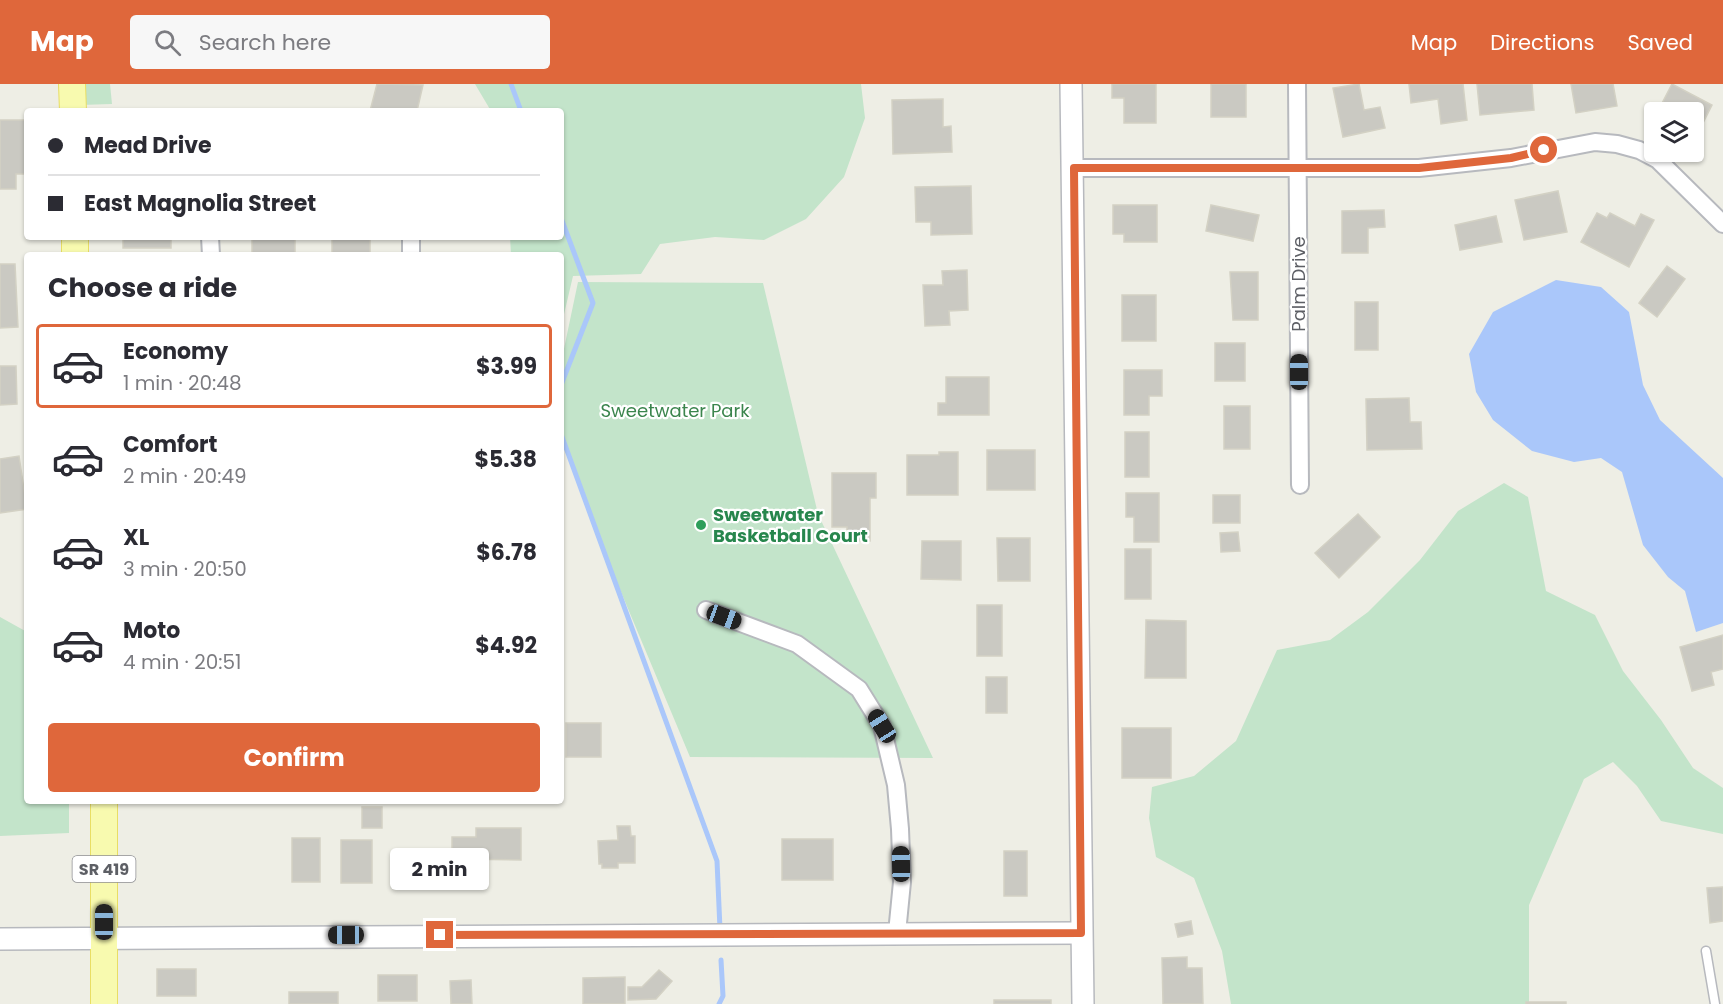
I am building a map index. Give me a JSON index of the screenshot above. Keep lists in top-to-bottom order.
{
  "streets": {
    "main road": ["SR 419"],
    "street": ["Palm Drive"]
  },
  "parks": ["Sweetwater Park"],
  "places": ["Sweetwater Basketball Court"],
  "page": {
    "header": "Map",
    "search": "Search here",
    "nav": ["Map", "Directions", "Saved"],
    "banner": ["Mead Drive", "East Magnolia Street"],
    "heading": "Choose a ride",
    "list": [
      {
        "name": "Economy",
        "note": "1 min · 20:48",
        "value": "$3.99"
      },
      {
        "name": "Comfort",
        "note": "2 min · 20:49",
        "value": "$5.38"
      },
      {
        "name": "XL",
        "note": "3 min · 20:50",
        "value": "$6.78"
      },
      {
        "name": "Moto",
        "note": "4 min · 20:51",
        "value": "$4.92"
      }
    ],
    "buttons": "Confirm",
    "bubble": "2 min"
  }
}
